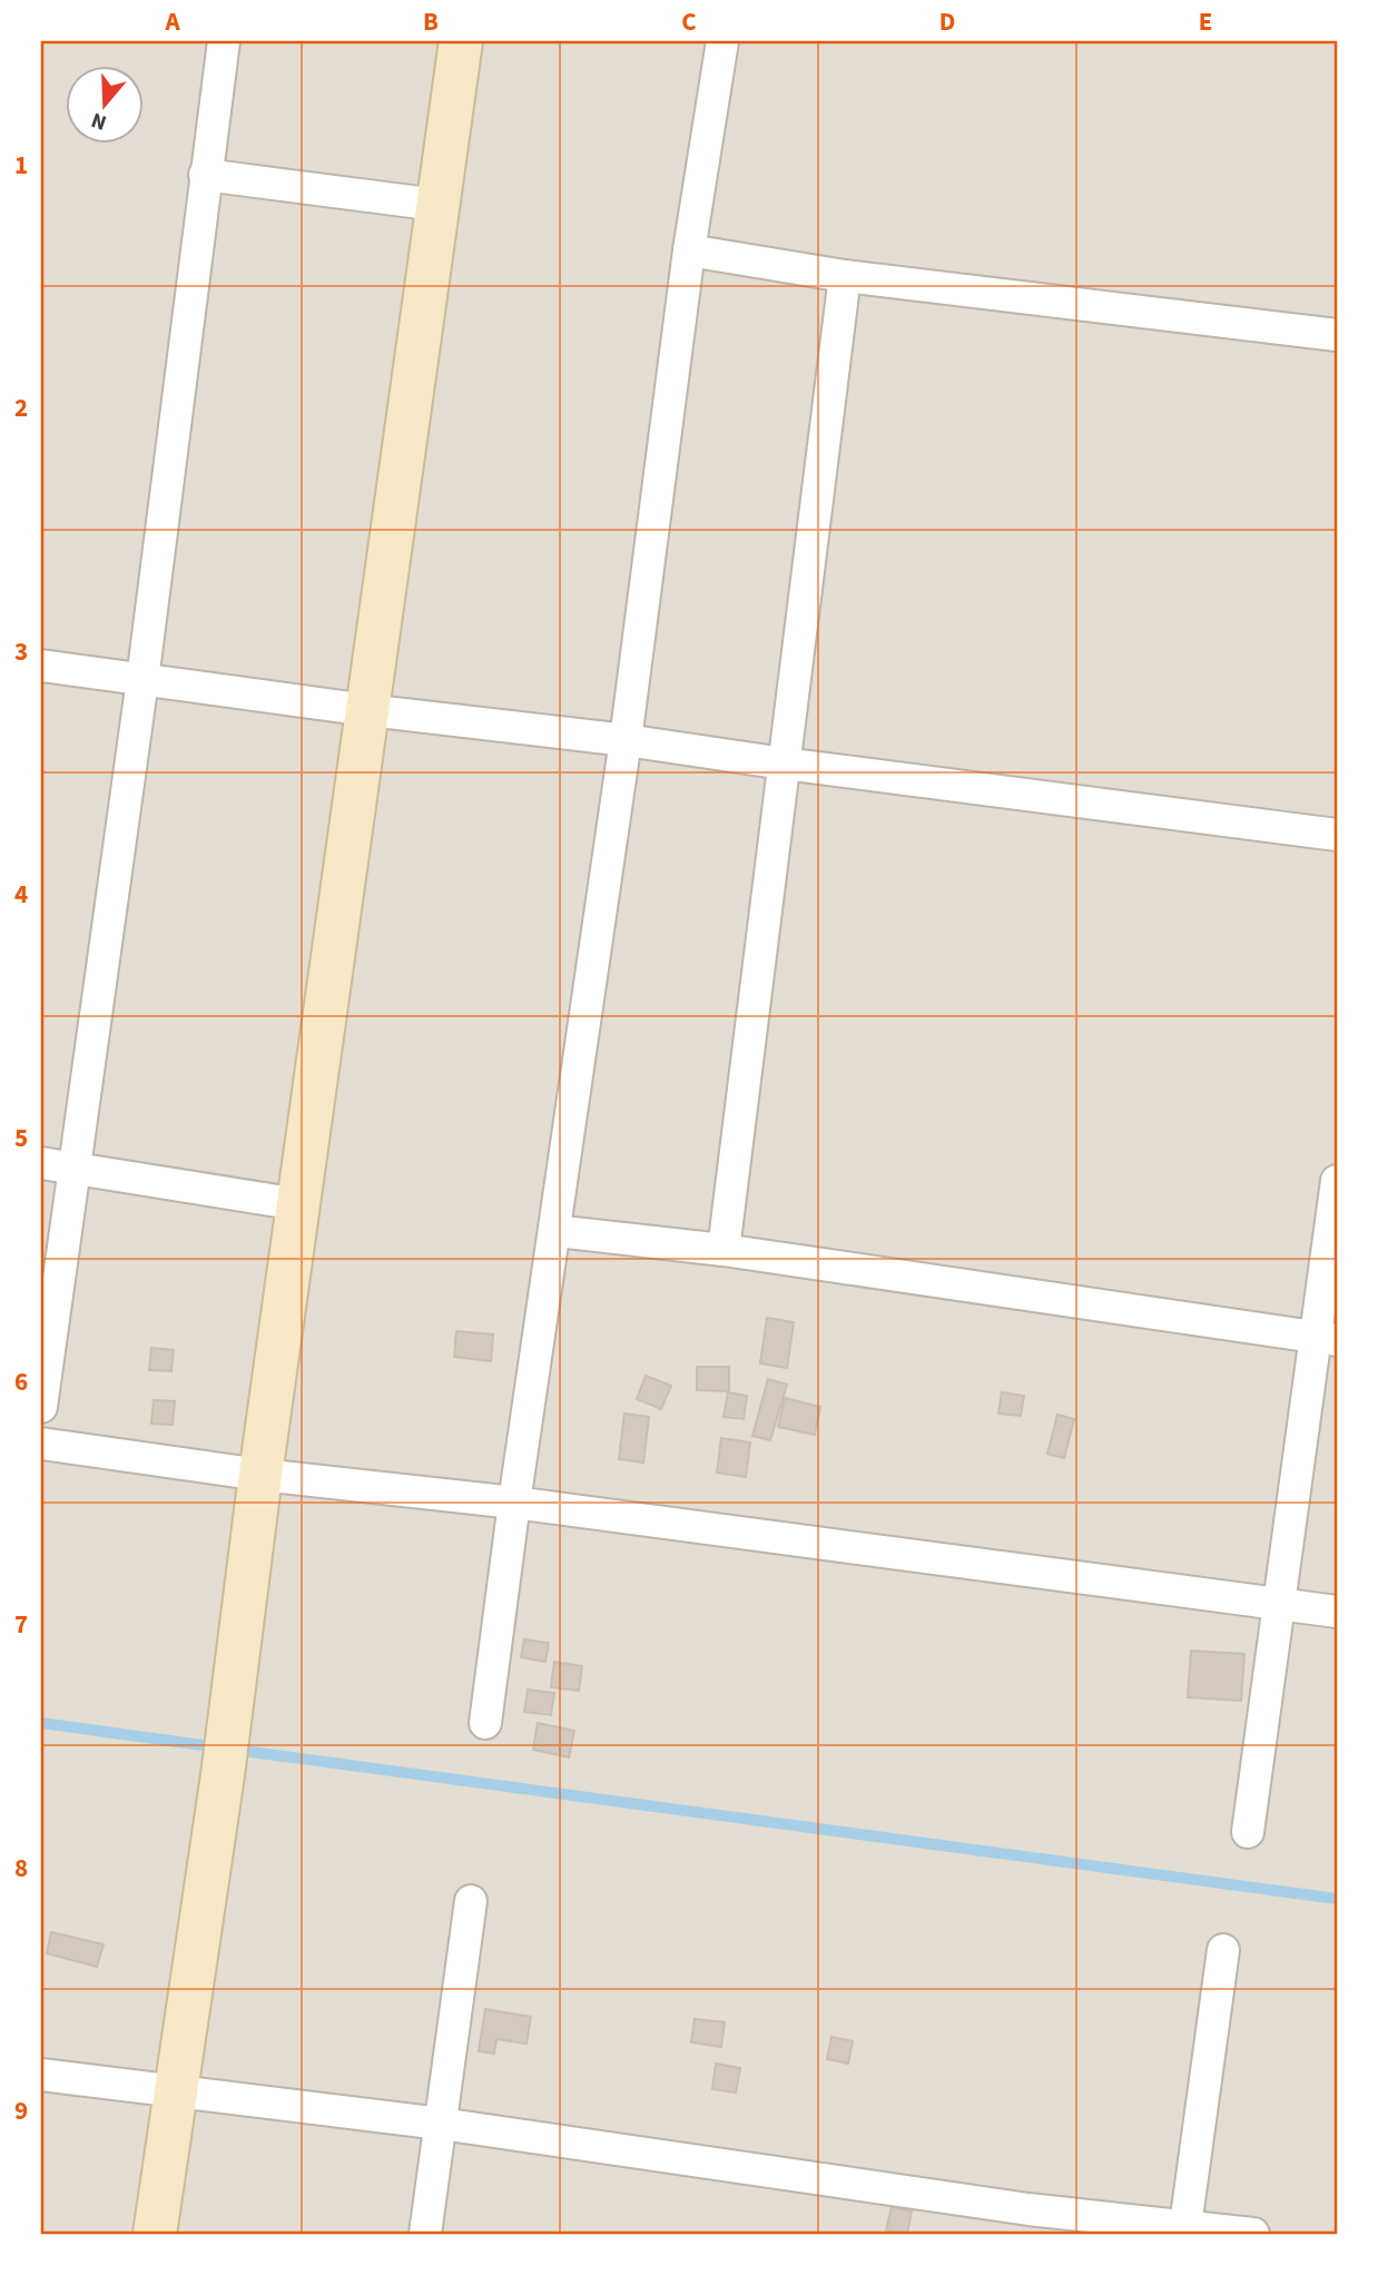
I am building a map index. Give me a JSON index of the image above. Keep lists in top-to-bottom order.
{
  "north": "bottom",
  "grid": {
    "columns": [
      "A",
      "B",
      "C",
      "D",
      "E"
    ],
    "rows": [
      "1",
      "2",
      "3",
      "4",
      "5",
      "6",
      "7",
      "8",
      "9"
    ]
  }
}
